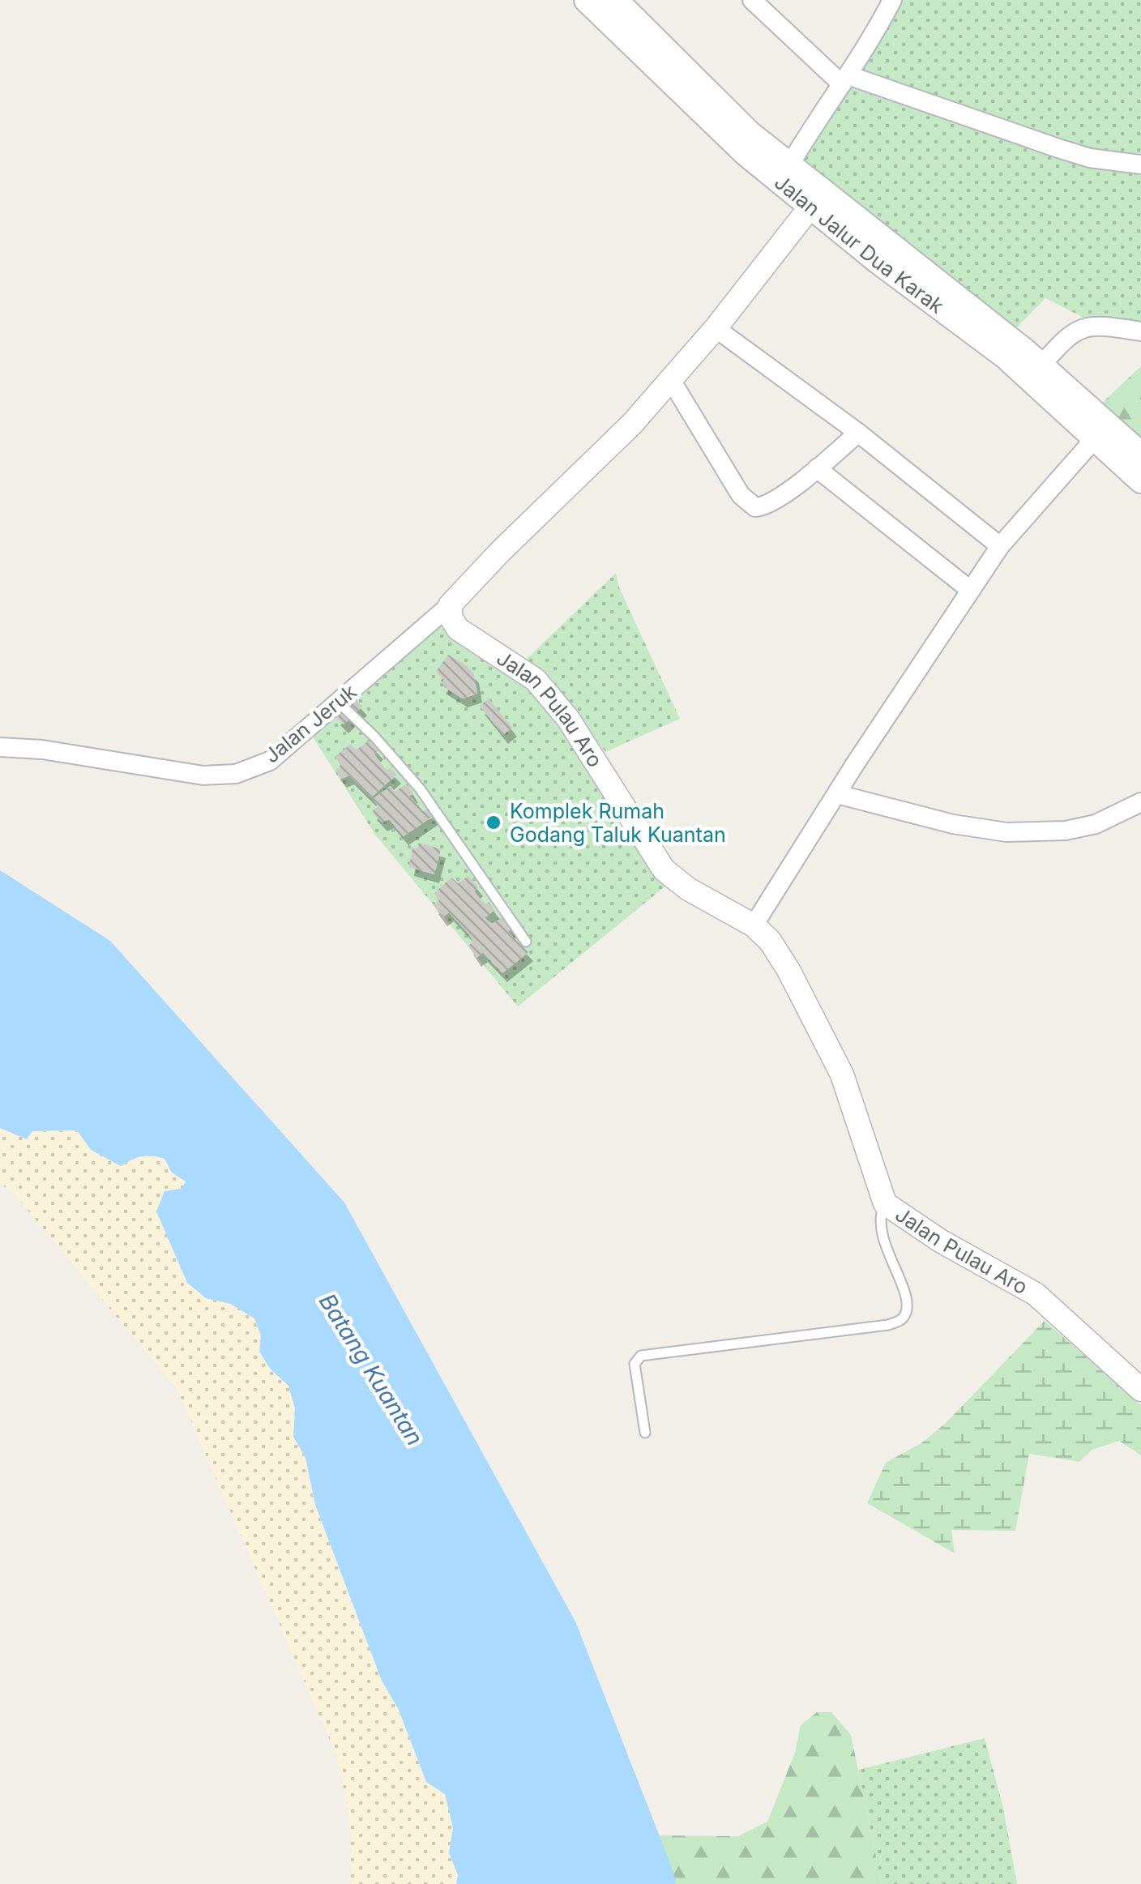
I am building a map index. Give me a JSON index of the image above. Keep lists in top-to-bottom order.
{
  "streets": {
    "main road": ["Jalan Jalur Dua Karak"],
    "street": ["Jalan Pulau Aro", "Jalan Jeruk"]
  },
  "crossings": [
    ["Jalan Pulau Aro", "Jalan Jeruk"]
  ],
  "water": ["Batang Kuantan"],
  "places": ["Komplek Rumah Godang Taluk Kuantan"]
}
